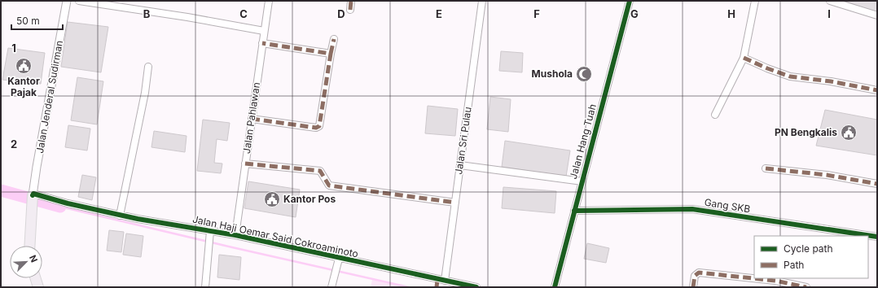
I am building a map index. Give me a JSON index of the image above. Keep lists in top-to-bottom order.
{
  "streets": {
    "street": [
      "Jalan Jenderal Sudirman",
      "Jalan Pahlawan",
      "Jalan Sri Pulau",
      "Jalan Hang Tuah",
      "Gang SKB",
      "Jalan Haji Oemar Said Cokroaminoto"
    ]
  },
  "crossings": [
    ["Jalan Jenderal Sudirman", "Jalan Haji Oemar Said Cokroaminoto"],
    ["Jalan Pahlawan", "Jalan Haji Oemar Said Cokroaminoto"],
    ["Jalan Sri Pulau", "Jalan Haji Oemar Said Cokroaminoto"],
    ["Jalan Hang Tuah", "Gang SKB"]
  ],
  "places": {
    "public building": ["Kantor Pajak", "PN Bengkalis", "Kantor Pos"],
    "mosque": ["Mushola"]
  },
  "legend": ["Cycle path", "Path"],
  "scale_bar": "50 m",
  "north": "top right",
  "grid": {
    "columns": [
      "B",
      "C",
      "D",
      "E",
      "F",
      "G",
      "H",
      "I"
    ],
    "rows": ["1", "2"]
  }
}
